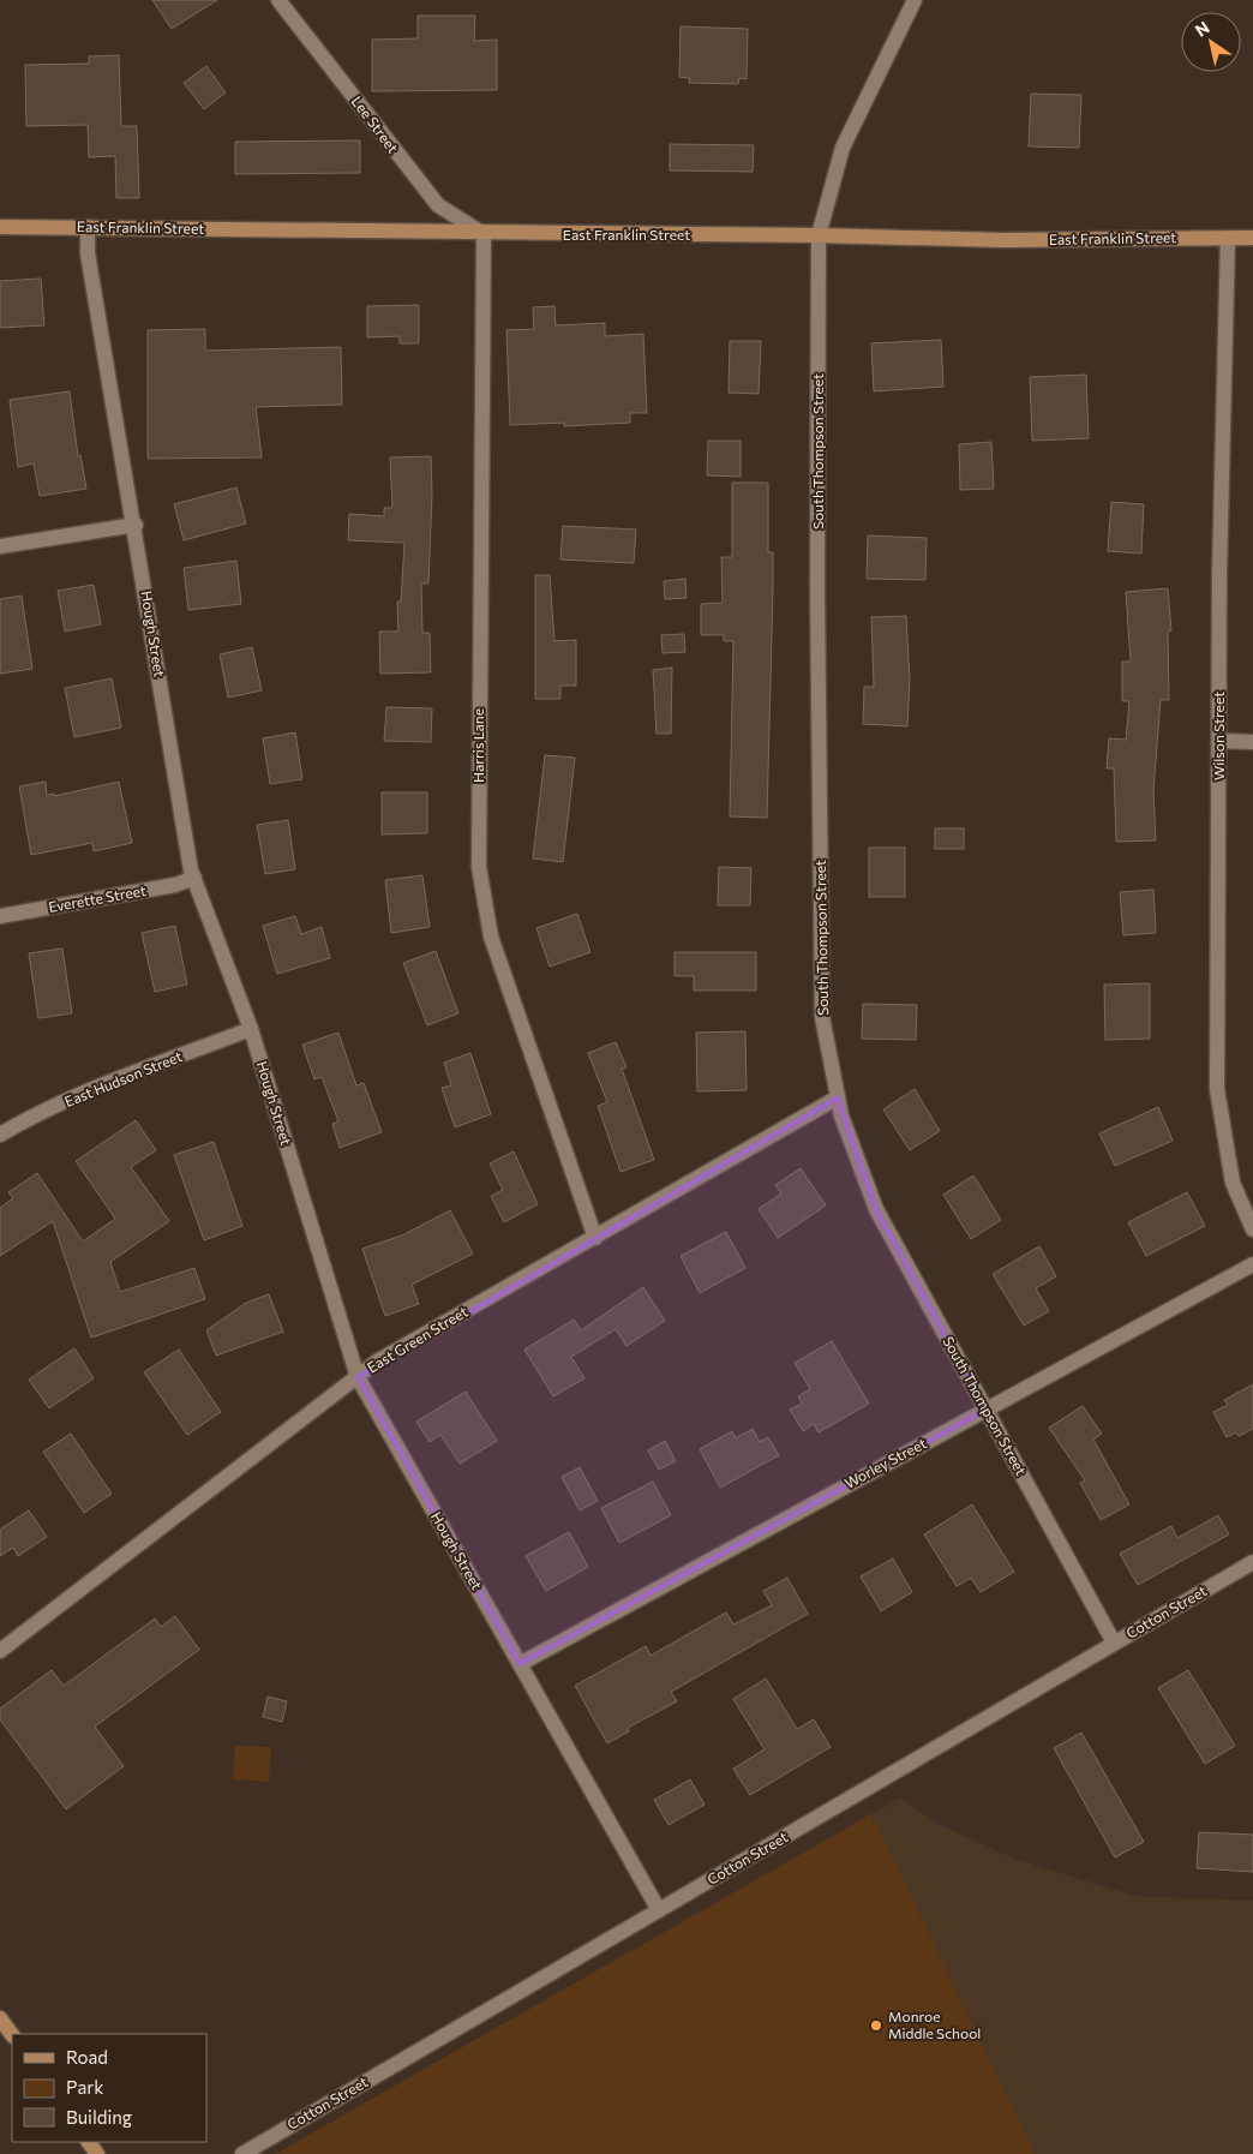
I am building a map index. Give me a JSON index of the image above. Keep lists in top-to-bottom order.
{
  "streets": {
    "main road": ["East Franklin Street"],
    "street": [
      "Lee Street",
      "South Thompson Street",
      "Hough Street",
      "Wilson Street",
      "Harris Lane",
      "Everette Street",
      "East Hudson Street",
      "East Green Street",
      "Worley Street",
      "Cotton Street"
    ]
  },
  "crossings": [
    ["Lee Street", "East Franklin Street"],
    ["Lee Street", "Harris Lane"],
    ["East Franklin Street", "South Thompson Street"],
    ["East Franklin Street", "Hough Street"],
    ["East Franklin Street", "Wilson Street"],
    ["East Franklin Street", "Harris Lane"],
    ["South Thompson Street", "East Green Street"],
    ["South Thompson Street", "Worley Street"],
    ["South Thompson Street", "Cotton Street"],
    ["Hough Street", "Everette Street"],
    ["Hough Street", "East Hudson Street"],
    ["Hough Street", "East Green Street"],
    ["Hough Street", "Worley Street"],
    ["Hough Street", "Cotton Street"],
    ["Harris Lane", "East Green Street"]
  ],
  "places": ["Monroe Middle School"],
  "legend": ["Road", "Park", "Building"],
  "north": "top left"
}
